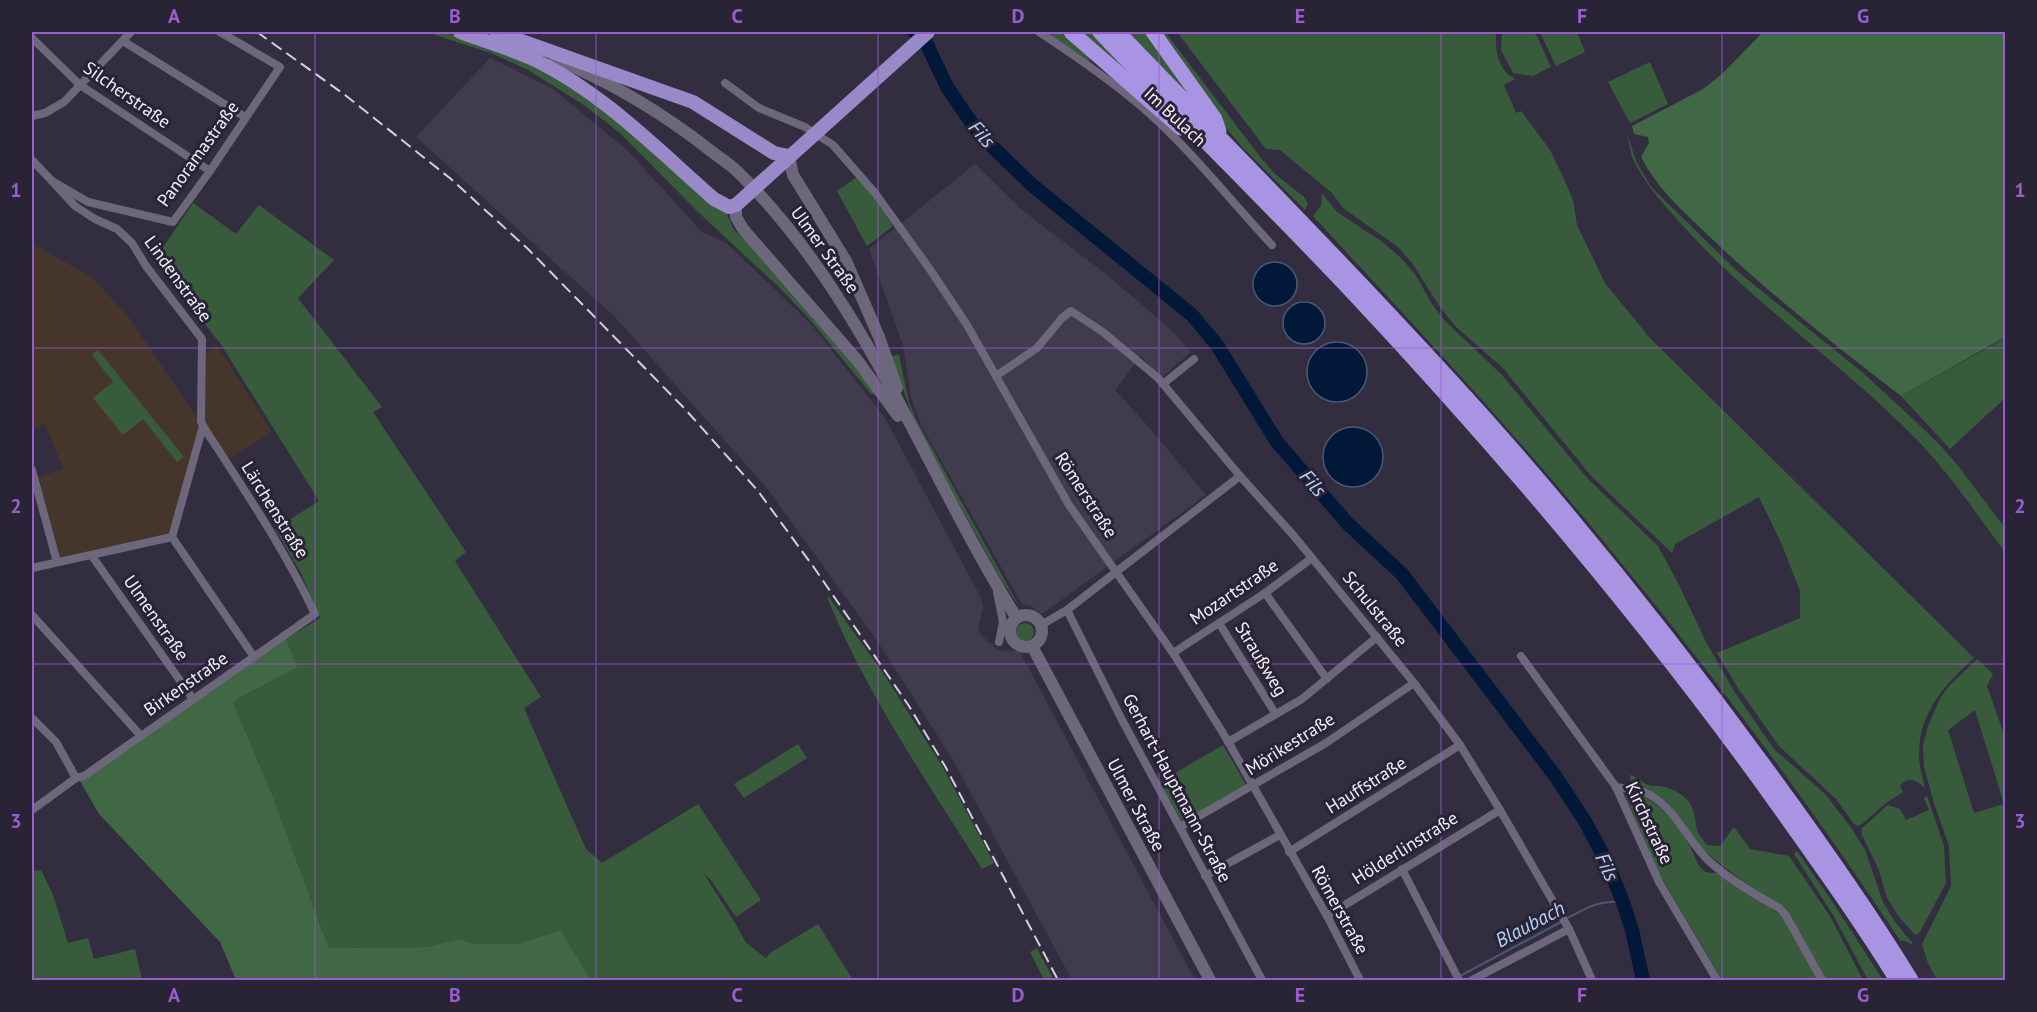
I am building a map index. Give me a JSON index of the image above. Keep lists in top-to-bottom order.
{
  "streets": {
    "main road": ["Ulmer Straße"],
    "street": [
      "Silcherstraße",
      "Im Bulach",
      "Panoramastraße",
      "Lindenstraße",
      "Römerstraße",
      "Lärchenstraße",
      "Mozartstraße",
      "Schulstraße",
      "Ulmenstraße",
      "Straußweg",
      "Birkenstraße",
      "Mörikestraße",
      "Hauffstraße",
      "Gerhart-Hauptmann-Straße",
      "Kirchstraße",
      "Hölderlinstraße"
    ]
  },
  "crossings": [
    ["Silcherstraße", "Panoramastraße"],
    ["Panoramastraße", "Lindenstraße"],
    ["Lindenstraße", "Lärchenstraße"],
    ["Römerstraße", "Mozartstraße"],
    ["Römerstraße", "Schulstraße"],
    ["Römerstraße", "Mörikestraße"],
    ["Römerstraße", "Hauffstraße"],
    ["Römerstraße", "Hölderlinstraße"],
    ["Lärchenstraße", "Birkenstraße"],
    ["Mozartstraße", "Schulstraße"],
    ["Mozartstraße", "Straußweg"],
    ["Schulstraße", "Mörikestraße"],
    ["Schulstraße", "Hauffstraße"],
    ["Schulstraße", "Hölderlinstraße"],
    ["Ulmenstraße", "Birkenstraße"],
    ["Mörikestraße", "Gerhart-Hauptmann-Straße"]
  ],
  "water": ["Fils", "Blaubach"],
  "grid": {
    "columns": [
      "A",
      "B",
      "C",
      "D",
      "E",
      "F",
      "G"
    ],
    "rows": ["1", "2", "3"]
  }
}
